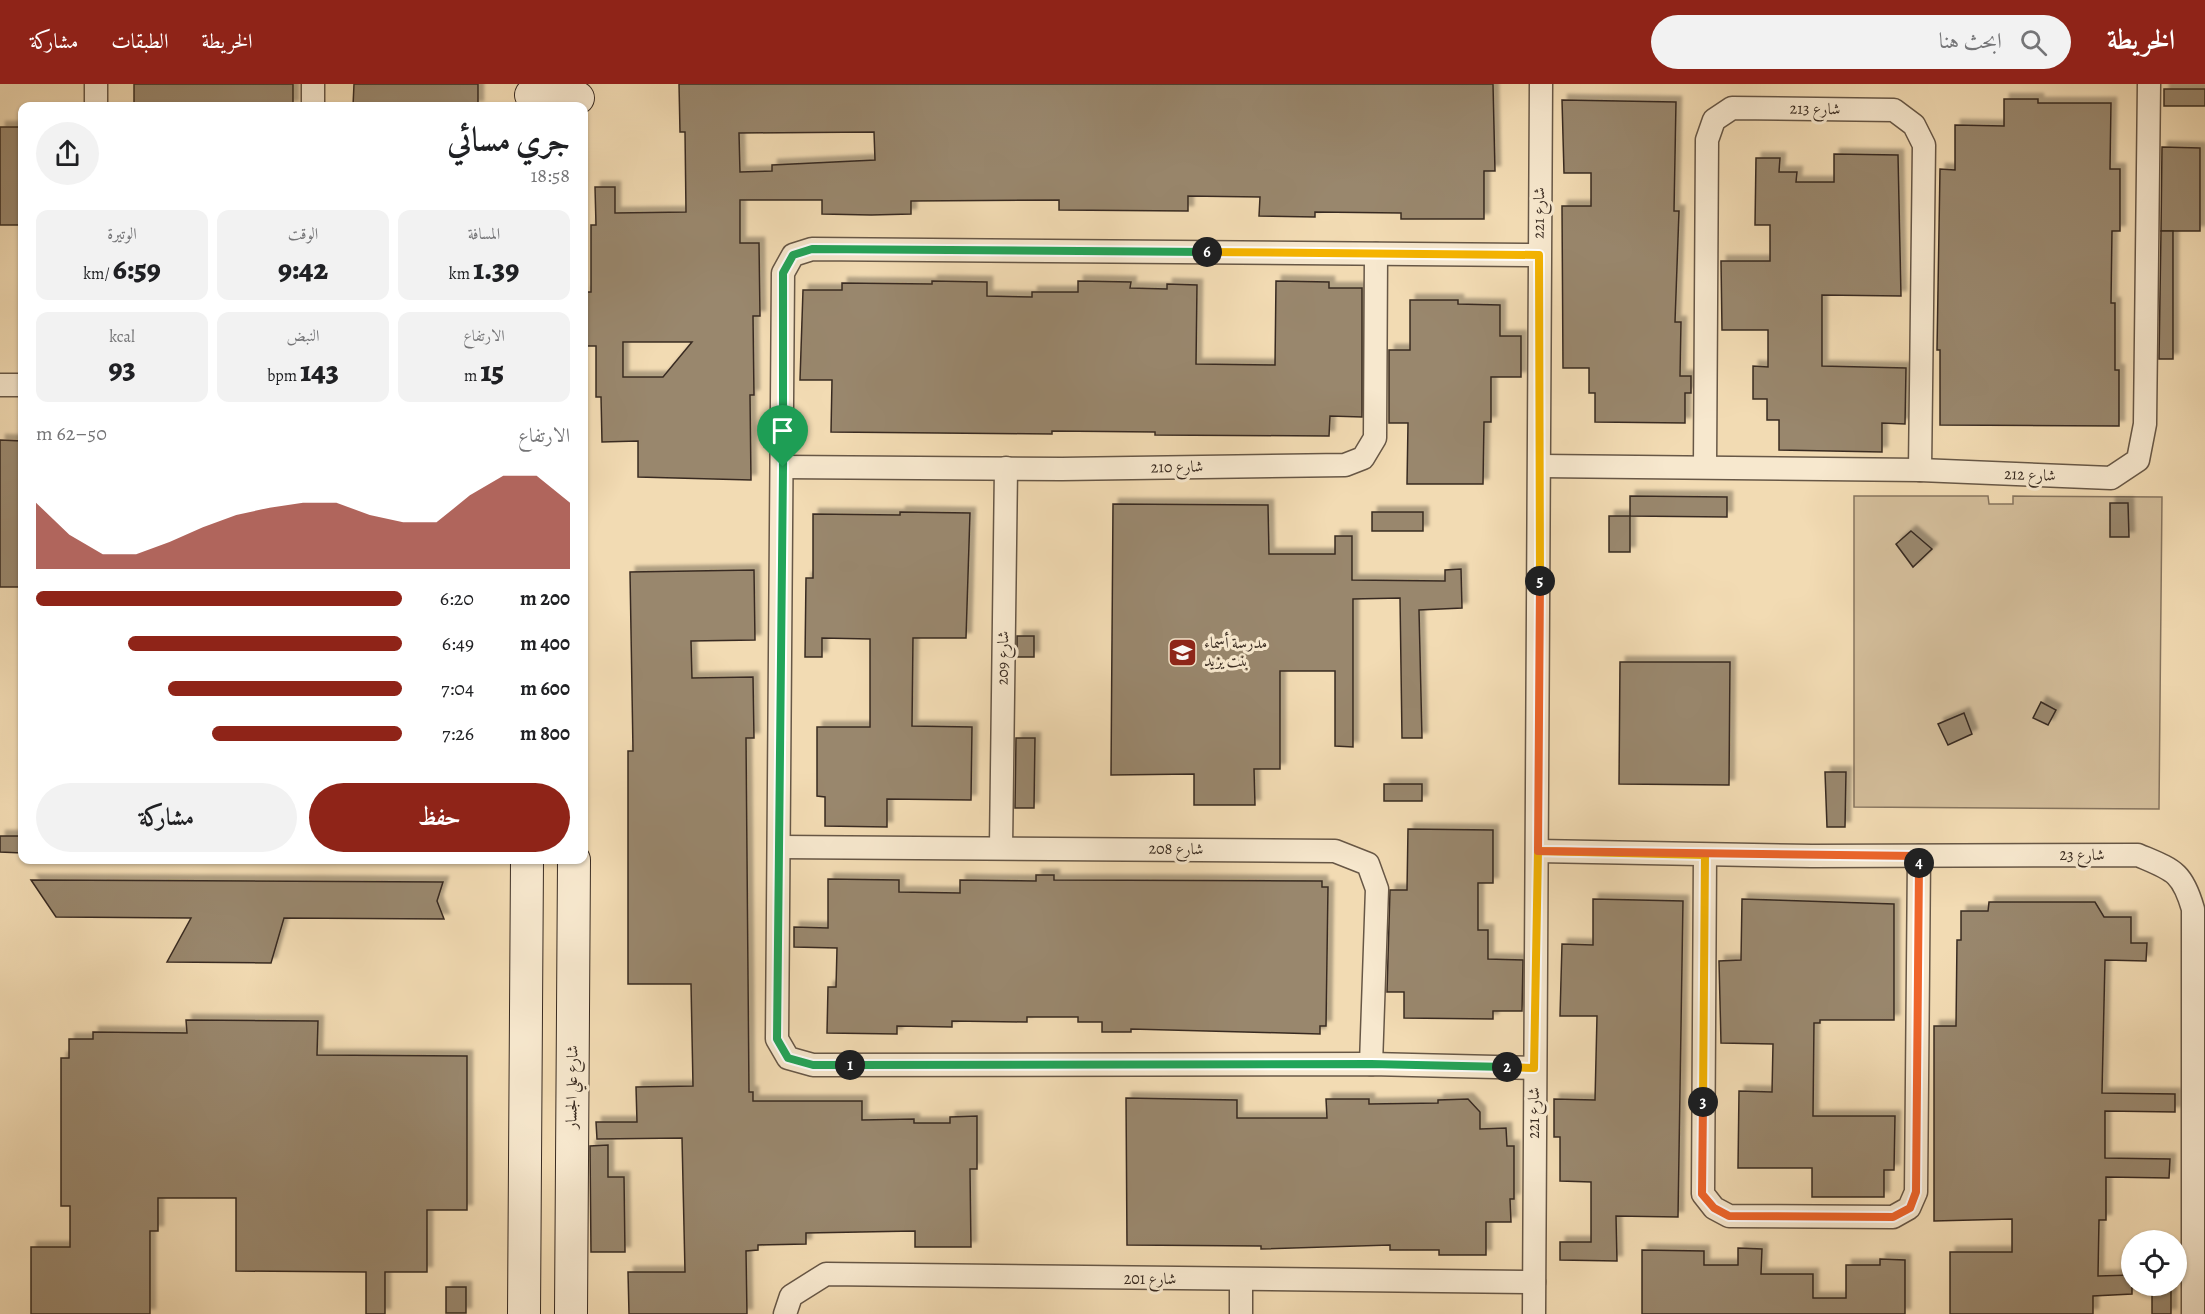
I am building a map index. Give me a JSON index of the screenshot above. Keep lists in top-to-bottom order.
{
  "streets": {
    "street": [
      "شارع 213",
      "شارع 221",
      "شارع 210",
      "شارع 212",
      "شارع 209",
      "شارع 208",
      "شارع 23",
      "شارع علي الجسار",
      "شارع 201"
    ]
  },
  "crossings": [
    ["شارع 213", "شارع 212"],
    ["شارع 221", "شارع 212"],
    ["شارع 221", "شارع 23"],
    ["شارع 221", "شارع 201"],
    ["شارع 210", "شارع 209"],
    ["شارع 209", "شارع 208"]
  ],
  "places": {
    "school or university": ["مدرسة أسماء بنت يزيد"]
  },
  "page": {
    "header": "الخريطة",
    "search": "ابحث هنا",
    "nav": ["الخريطة", "الطبقات", "مشاركة"],
    "heading": ["جري مسائي", "18:58"],
    "stats": [
      ["المسافة", "1.39 km"],
      ["الوقت", "9:42"],
      ["الوتيرة", "6:59 /km"],
      ["الارتفاع", "15 m"],
      ["النبض", "143 bpm"],
      ["kcal", "93"]
    ],
    "pins": [
      "6",
      "5",
      "4",
      "1",
      "2",
      "3"
    ],
    "chart": ["الارتفاع", "50–62 m"],
    "list": [
      {
        "name": "200 m",
        "note": "6:20"
      },
      {
        "name": "400 m",
        "note": "6:49"
      },
      {
        "name": "600 m",
        "note": "7:04"
      },
      {
        "name": "800 m",
        "note": "7:26"
      }
    ],
    "buttons": ["حفظ", "مشاركة"]
  }
}
